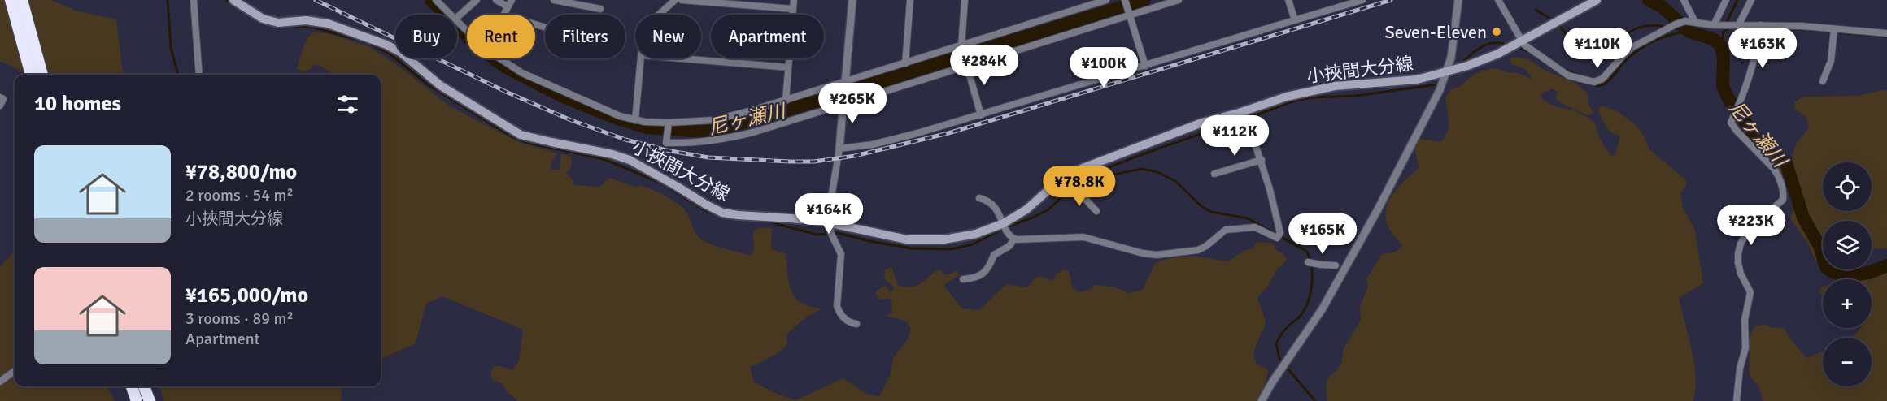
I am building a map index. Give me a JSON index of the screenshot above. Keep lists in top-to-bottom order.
{
  "streets": {
    "main road": ["小挾間大分線"]
  },
  "water": ["尼ヶ瀬川"],
  "places": ["Seven-Eleven"],
  "page": {
    "chip": [
      "Buy",
      "Rent",
      "Filters",
      "New",
      "Apartment"
    ],
    "price": [
      "¥110K",
      "¥163K",
      "¥284K",
      "¥100K",
      "¥265K",
      "¥112K",
      "¥78.8K",
      "¥164K",
      "¥223K",
      "¥165K"
    ],
    "heading": "10 homes",
    "list": [
      {
        "name": "¥78,800/mo",
        "note": "2 rooms · 54 m² · 小挾間大分線"
      },
      {
        "name": "¥165,000/mo",
        "note": "3 rooms · 89 m² · Apartment"
      }
    ],
    "map_buttons": ["+", "−"]
  }
}
